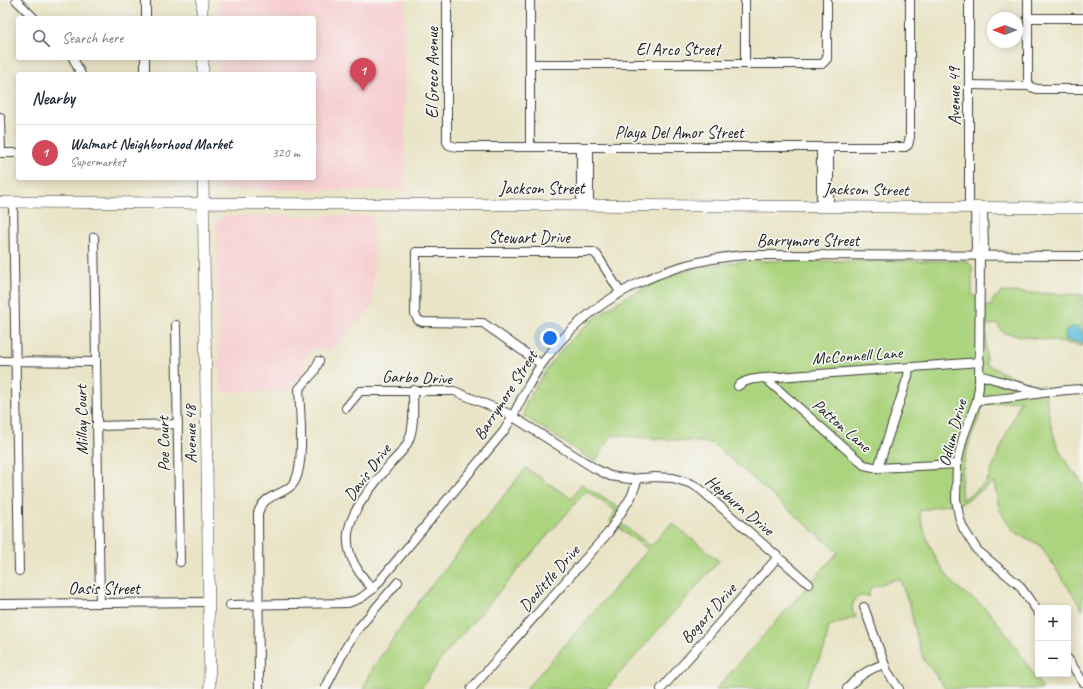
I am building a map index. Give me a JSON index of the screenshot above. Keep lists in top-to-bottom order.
{
  "streets": {
    "main road": ["Jackson Street", "Avenue 48"],
    "street": [
      "El Arco Street",
      "El Greco Avenue",
      "Avenue 49",
      "Playa Del Amor Street",
      "Stewart Drive",
      "Barrymore Street",
      "McConnell Lane",
      "Garbo Drive",
      "Millay Court",
      "Patton Lane",
      "Odlum Drive",
      "Poe Court",
      "Davis Drive",
      "Hepburn Drive",
      "Doolittle Drive",
      "Oasis Street",
      "Bogart Drive"
    ]
  },
  "crossings": [
    ["El Greco Avenue", "Playa Del Amor Street"],
    ["Avenue 49", "Jackson Street"],
    ["Avenue 49", "Odlum Drive"],
    ["Jackson Street", "Odlum Drive"],
    ["Jackson Street", "Avenue 48"],
    ["Stewart Drive", "Barrymore Street"],
    ["Barrymore Street", "Garbo Drive"],
    ["Barrymore Street", "Odlum Drive"],
    ["Barrymore Street", "Davis Drive"],
    ["Barrymore Street", "Hepburn Drive"],
    ["McConnell Lane", "Patton Lane"],
    ["McConnell Lane", "Odlum Drive"],
    ["Garbo Drive", "Davis Drive"],
    ["Garbo Drive", "Hepburn Drive"],
    ["Millay Court", "Oasis Street"],
    ["Patton Lane", "Odlum Drive"],
    ["Avenue 48", "Oasis Street"],
    ["Hepburn Drive", "Doolittle Drive"],
    ["Hepburn Drive", "Bogart Drive"]
  ],
  "north": "left",
  "page": {
    "search": "Search here",
    "pins": "1",
    "heading": "Nearby",
    "list": [
      {
        "mark": "1",
        "name": "Walmart Neighborhood Market",
        "note": "Supermarket",
        "value": "320 m"
      }
    ],
    "map_buttons": ["+", "−"]
  }
}
